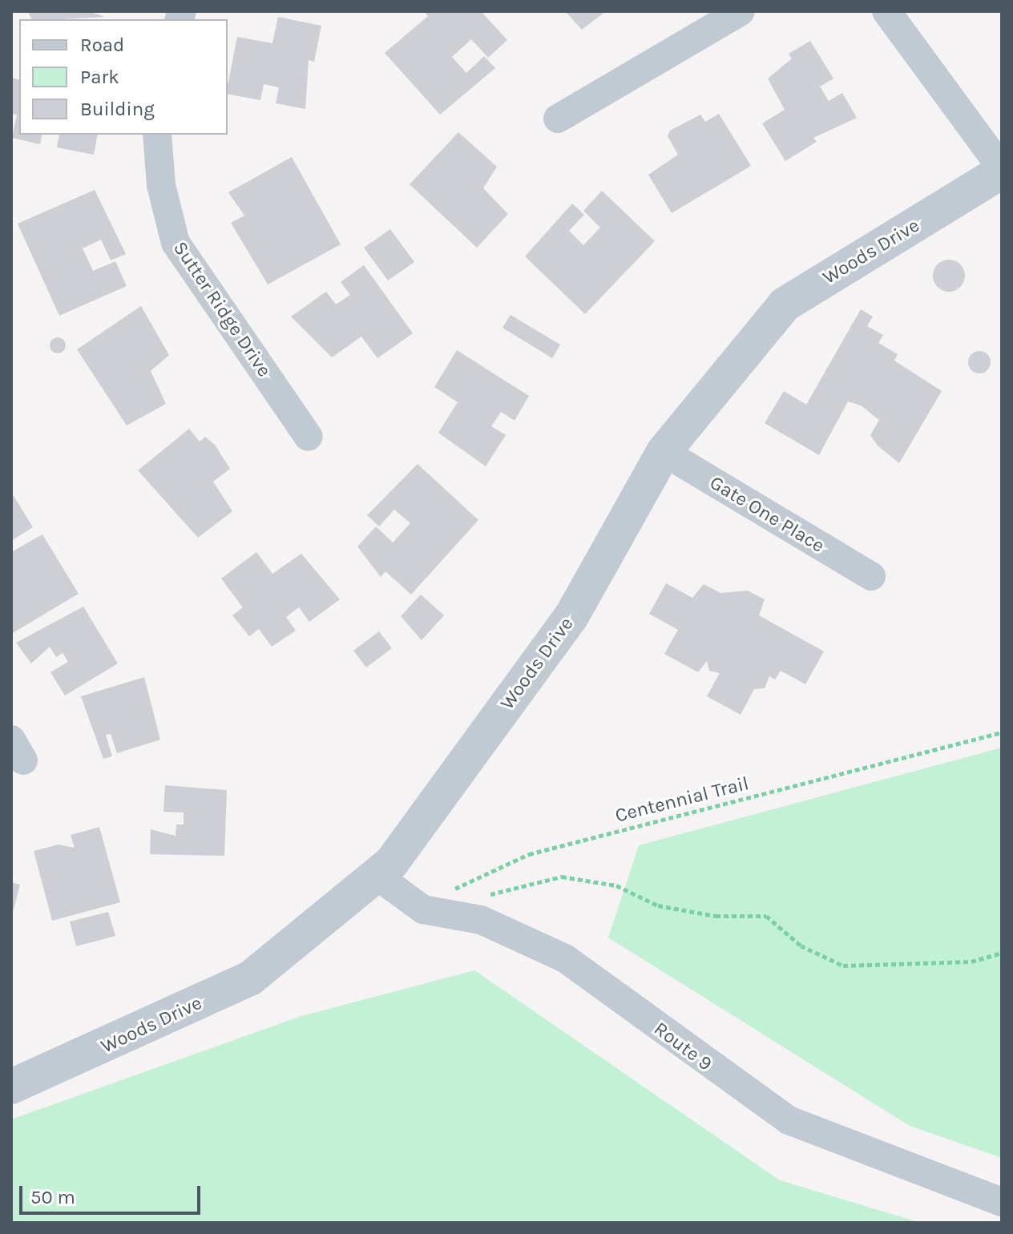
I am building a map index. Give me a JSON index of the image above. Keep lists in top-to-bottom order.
{
  "streets": {
    "street": [
      "Woods Drive",
      "Sutter Ridge Drive",
      "Gate One Place",
      "Route 9"
    ],
    "path": ["Centennial Trail"]
  },
  "crossings": [
    ["Woods Drive", "Gate One Place"],
    ["Woods Drive", "Route 9"]
  ],
  "legend": ["Road", "Park", "Building"],
  "scale_bar": "50 m"
}
